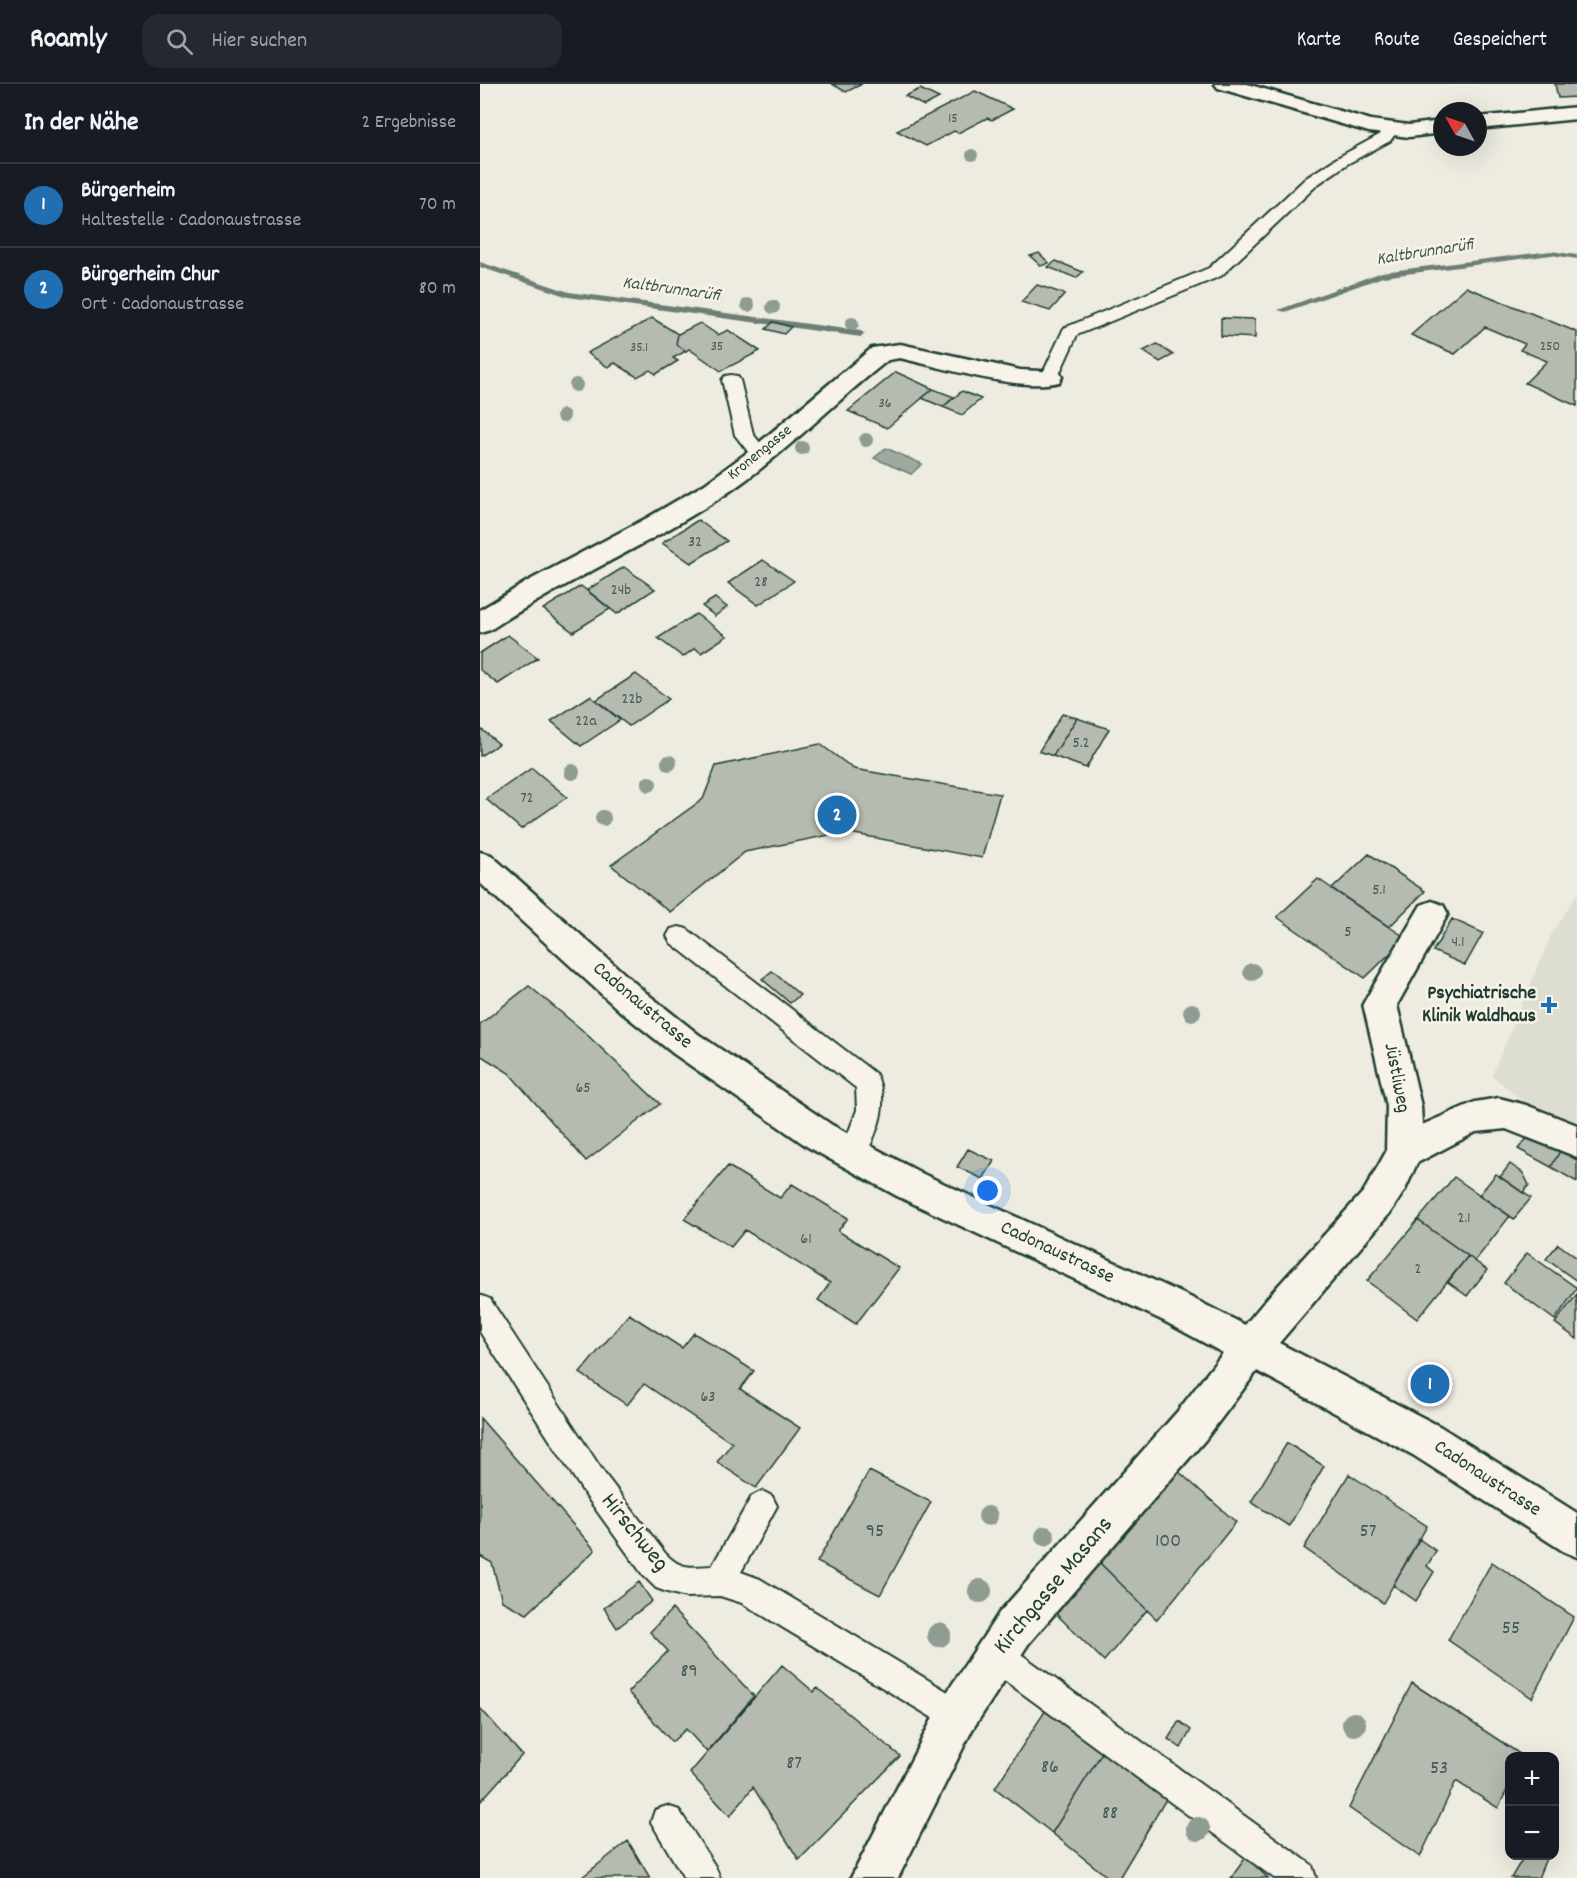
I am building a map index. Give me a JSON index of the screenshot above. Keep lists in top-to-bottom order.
{
  "streets": {
    "street": [
      "Kronengasse",
      "Cadonaustrasse",
      "Jüstliweg",
      "Kirchgasse Masans"
    ],
    "lane": ["Hirschweg"]
  },
  "crossings": [
    ["Cadonaustrasse", "Jüstliweg"],
    ["Cadonaustrasse", "Kirchgasse Masans"],
    ["Jüstliweg", "Kirchgasse Masans"],
    ["Hirschweg", "Kirchgasse Masans"]
  ],
  "water": ["Kaltbrunnarüfi"],
  "places": {
    "health": ["Psychiatrische Klinik Waldhaus"]
  },
  "house_numbers": [
    "15",
    "35",
    "250",
    "35.1",
    "36",
    "32",
    "28",
    "24b",
    "22b",
    "22a",
    "5.2",
    "72",
    "5.1",
    "5",
    "4.1",
    "65",
    "2.1",
    "61",
    "2",
    "63",
    "95",
    "57",
    "100",
    "55",
    "89",
    "87",
    "86",
    "53",
    "88"
  ],
  "north": "top left",
  "page": {
    "header": "Roamly",
    "search": "Hier suchen",
    "nav": ["Karte", "Route", "Gespeichert"],
    "heading": ["In der Nähe", "2 Ergebnisse"],
    "list": [
      {
        "mark": "1",
        "name": "Bürgerheim",
        "note": "Haltestelle · Cadonaustrasse",
        "value": "70 m"
      },
      {
        "mark": "2",
        "name": "Bürgerheim Chur",
        "note": "Ort · Cadonaustrasse",
        "value": "80 m"
      }
    ],
    "pins": ["2", "1"],
    "map_buttons": ["+", "−"]
  }
}
